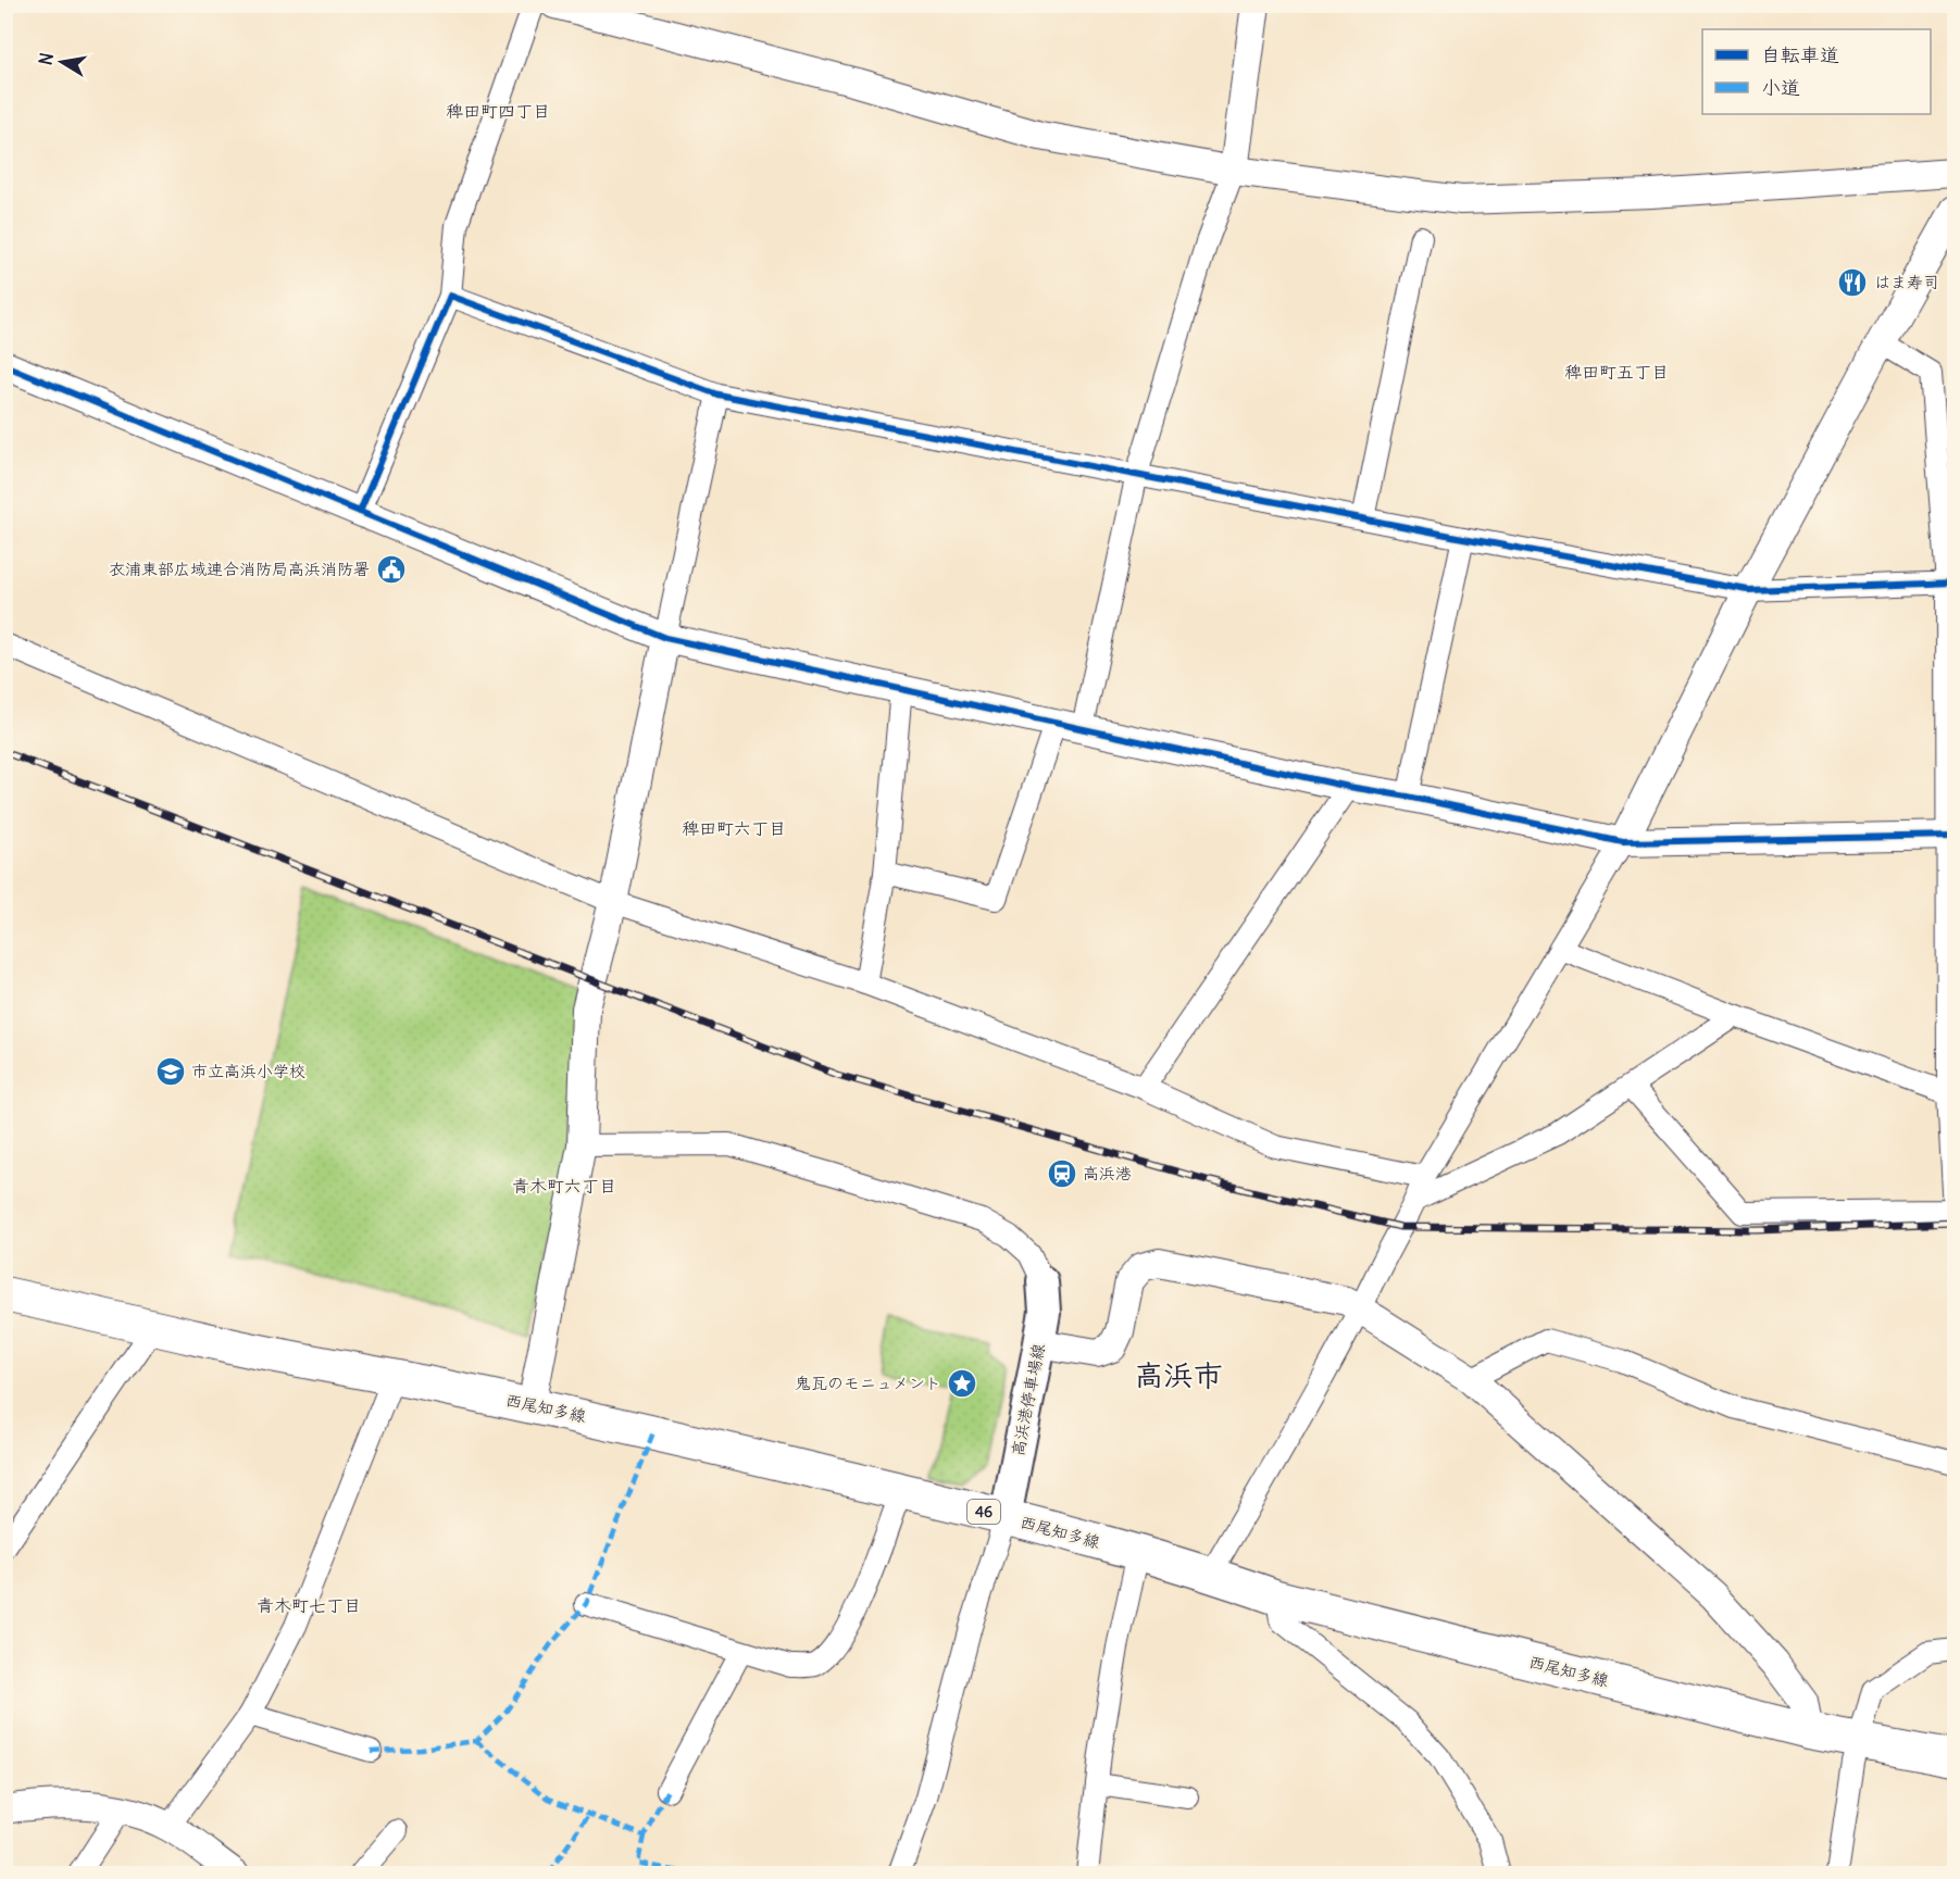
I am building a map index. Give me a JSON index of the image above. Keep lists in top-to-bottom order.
{
  "streets": {
    "main road": ["高浜港停車場線", "西尾知多線", "46"]
  },
  "crossings": [
    ["高浜港停車場線", "西尾知多線"]
  ],
  "districts": [
    "稗田町四丁目",
    "稗田町五丁目",
    "稗田町六丁目",
    "青木町六丁目",
    "高浜市",
    "青木町七丁目"
  ],
  "places": {
    "restaurant": ["はま寿司"],
    "public building": ["衣浦東部広域連合消防局高浜消防署"],
    "school or university": ["市立高浜小学校"],
    "station": ["高浜港"],
    "place": ["鬼瓦のモニュメント"]
  },
  "legend": ["自転車道", "小道"],
  "north": "left"
}
